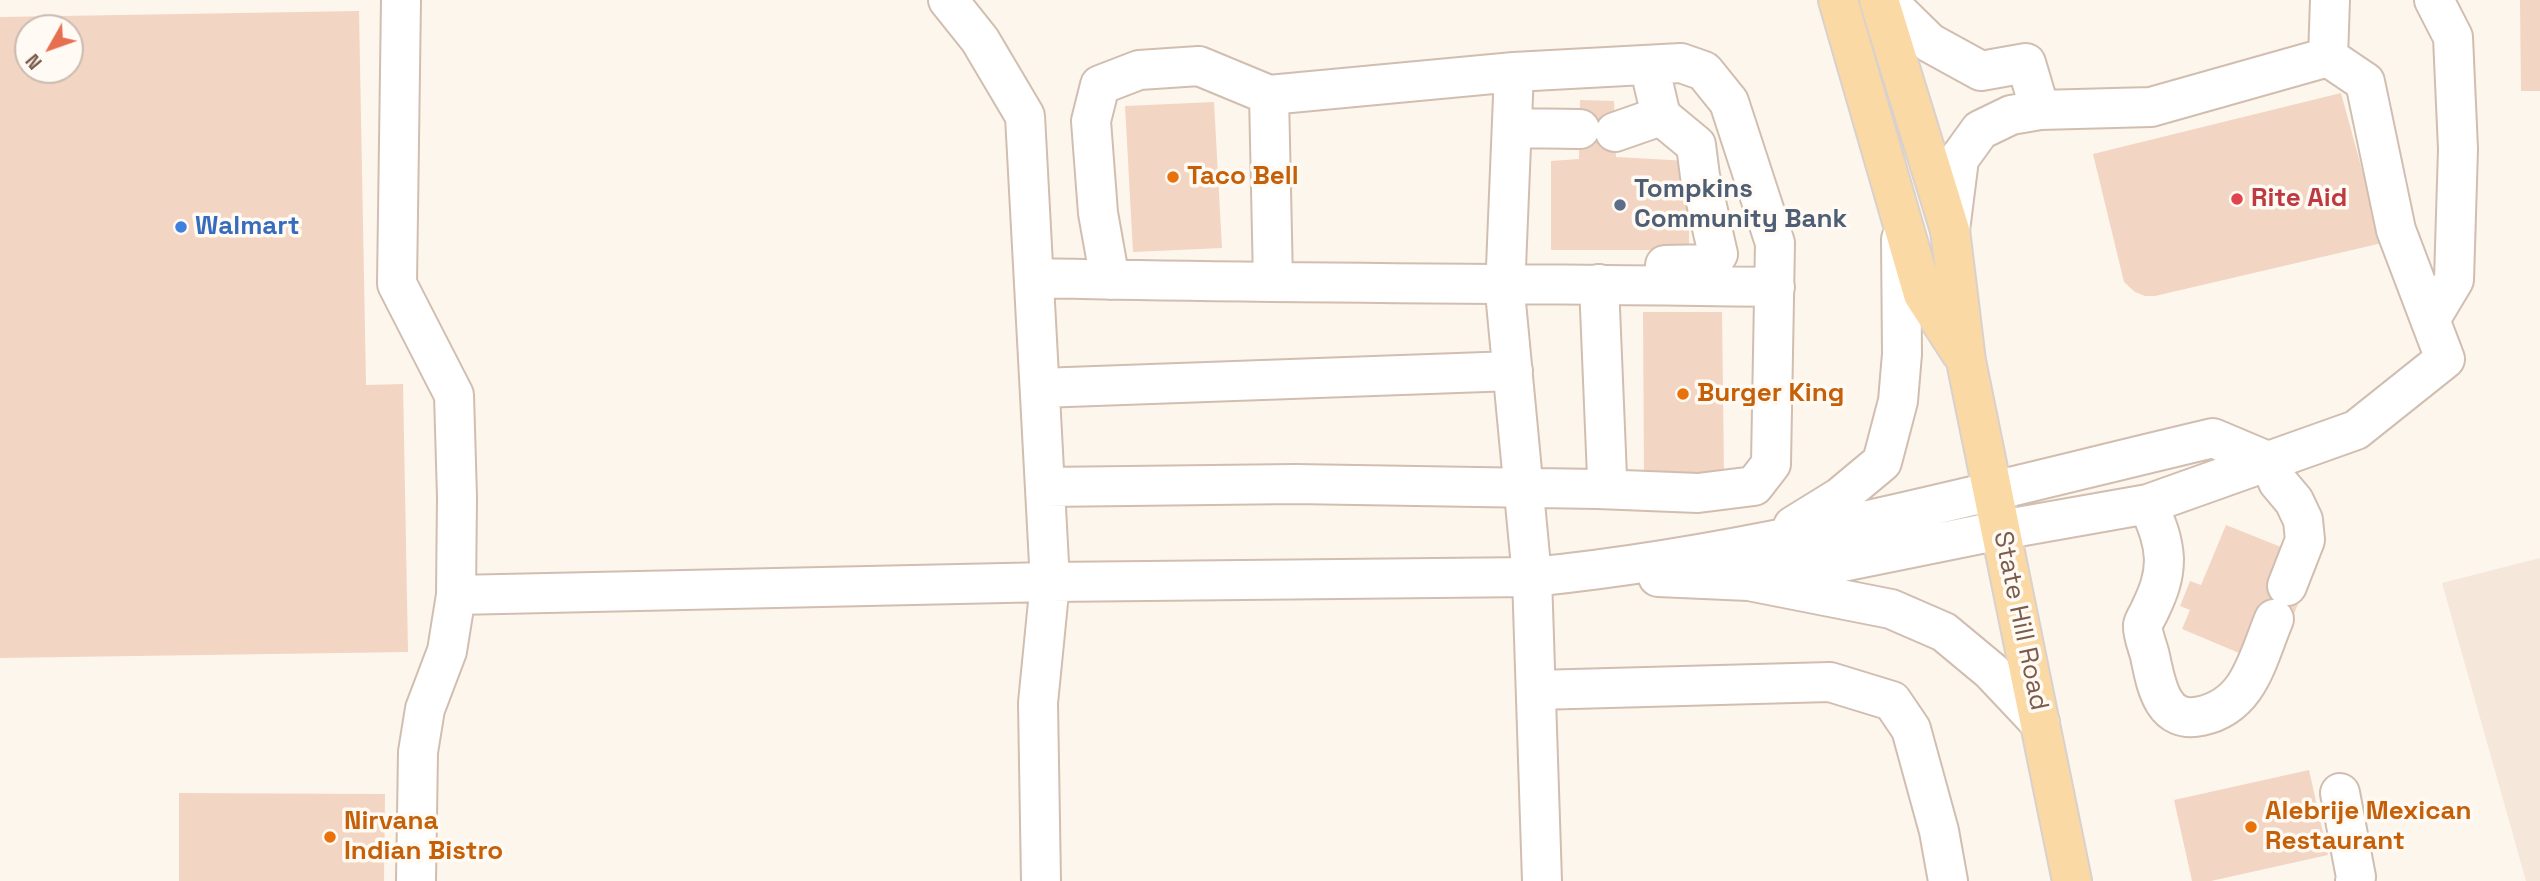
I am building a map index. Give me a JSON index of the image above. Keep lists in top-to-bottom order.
{
  "streets": {
    "main road": ["State Hill Road"]
  },
  "places": [
    "Taco Bell",
    "Rite Aid",
    "Tompkins Community Bank",
    "Walmart",
    "Burger King",
    "Alebrije Mexican Restaurant",
    "Nirvana Indian Bistro"
  ],
  "north": "bottom left"
}
